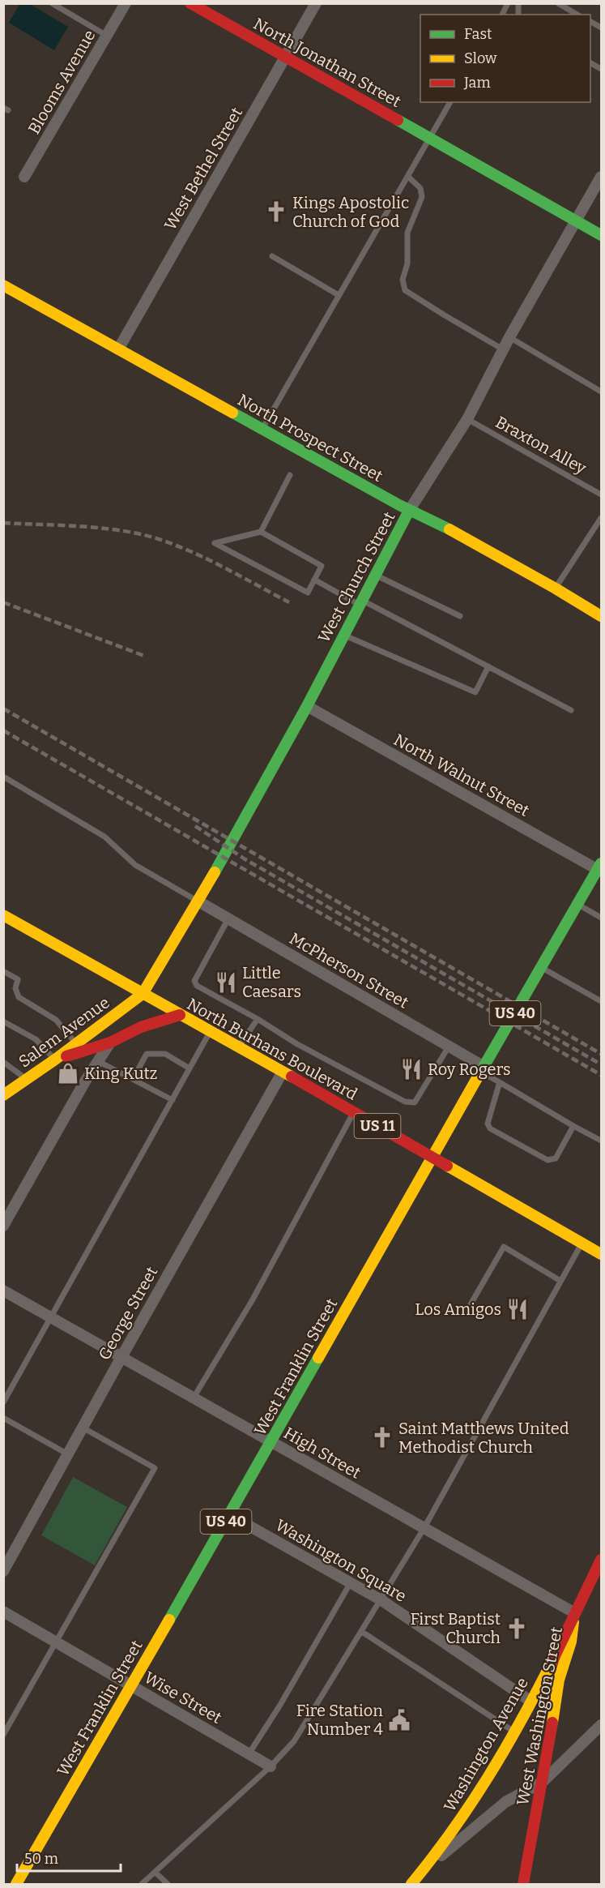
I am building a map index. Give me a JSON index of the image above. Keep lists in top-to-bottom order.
{
  "streets": {
    "main road": [
      "North Jonathan Street",
      "North Prospect Street",
      "West Church Street",
      "US 40",
      "Salem Avenue",
      "North Burhans Boulevard",
      "US 11",
      "West Franklin Street",
      "West Washington Street",
      "Washington Avenue"
    ],
    "street": [
      "Blooms Avenue",
      "West Bethel Street",
      "North Walnut Street",
      "McPherson Street",
      "George Street",
      "High Street",
      "Washington Square",
      "Wise Street"
    ],
    "lane": ["Braxton Alley"]
  },
  "crossings": [
    ["North Jonathan Street", "West Bethel Street"],
    ["North Jonathan Street", "West Church Street"],
    ["West Bethel Street", "North Prospect Street"],
    ["North Prospect Street", "West Church Street"],
    ["Braxton Alley", "West Church Street"],
    ["West Church Street", "North Walnut Street"],
    ["West Church Street", "McPherson Street"],
    ["West Church Street", "Salem Avenue"],
    ["West Church Street", "North Burhans Boulevard"],
    ["North Walnut Street", "West Franklin Street"],
    ["McPherson Street", "West Franklin Street"],
    ["Salem Avenue", "North Burhans Boulevard"],
    ["North Burhans Boulevard", "George Street"],
    ["North Burhans Boulevard", "West Franklin Street"],
    ["George Street", "High Street"],
    ["West Franklin Street", "High Street"],
    ["West Franklin Street", "Washington Square"],
    ["West Franklin Street", "Wise Street"],
    ["High Street", "West Washington Street"],
    ["High Street", "Washington Avenue"],
    ["Washington Square", "Washington Avenue"],
    ["West Washington Street", "Washington Avenue"]
  ],
  "places": {
    "church": ["Kings Apostolic Church of God", "Saint Matthews United Methodist Church", "First Baptist Church"],
    "restaurant": ["Little Caesars", "Roy Rogers", "Los Amigos"],
    "shop": ["King Kutz"],
    "public building": ["Fire Station Number 4"]
  },
  "legend": ["Fast", "Slow", "Jam"],
  "scale_bar": "50 m"
}
